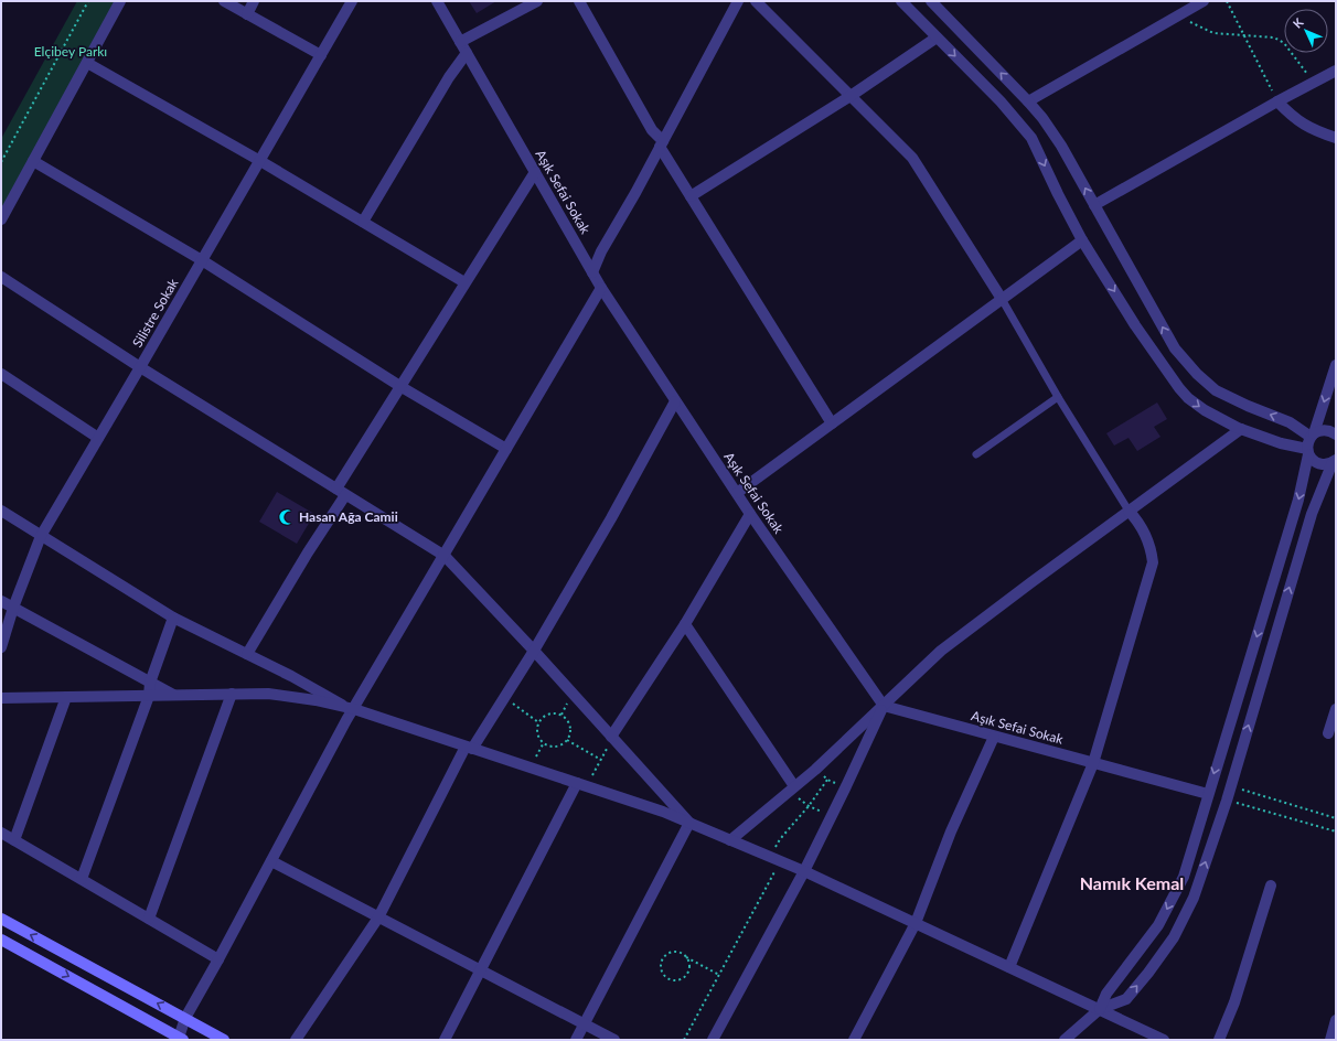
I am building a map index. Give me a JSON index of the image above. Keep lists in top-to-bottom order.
{
  "streets": {
    "street": ["Aşık Sefai Sokak", "Silistre Sokak"]
  },
  "districts": ["Namık Kemal"],
  "parks": ["Elçibey Parkı"],
  "places": {
    "mosque": ["Hasan Ağa Camii"]
  },
  "north": "top left"
}
